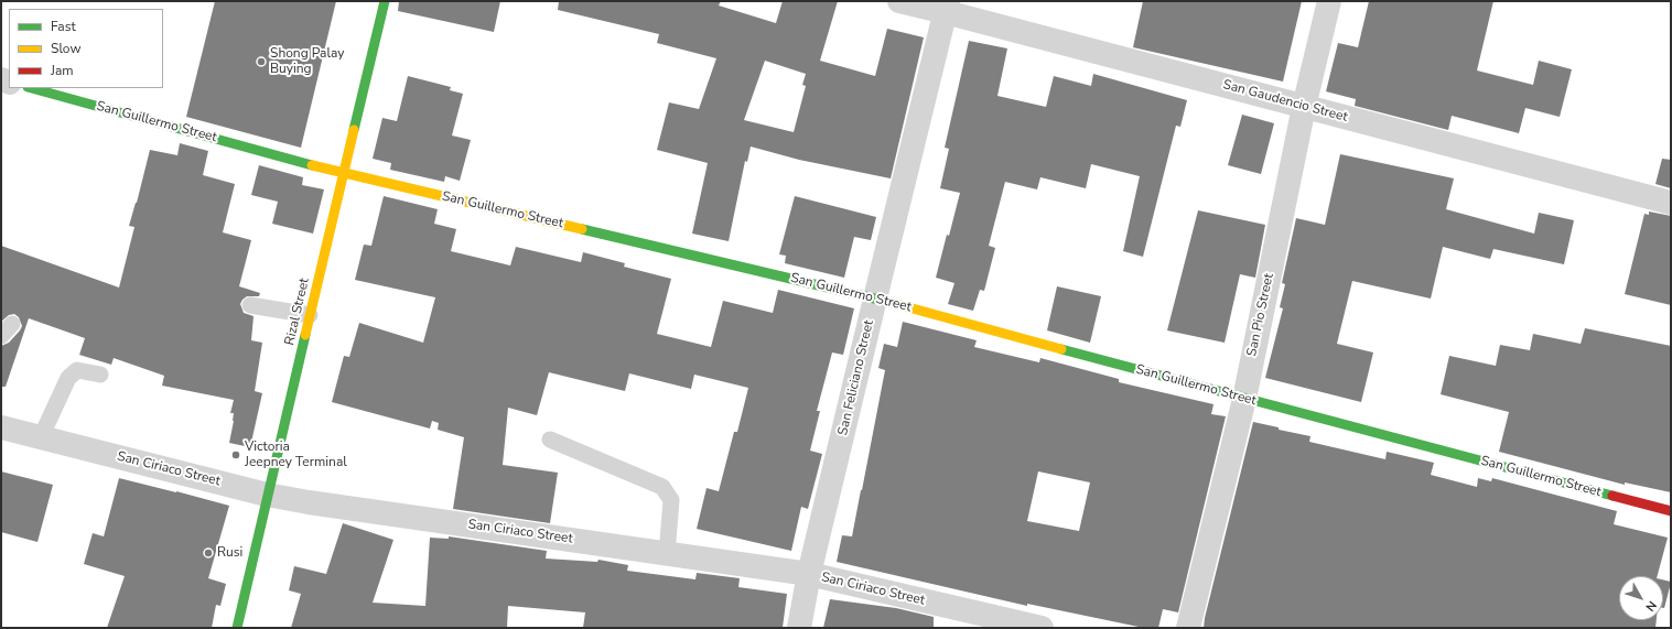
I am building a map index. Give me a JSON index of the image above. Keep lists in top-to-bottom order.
{
  "streets": {
    "street": [
      "San Gaudencio Street",
      "San Guillermo Street",
      "Rizal Street",
      "San Pio Street",
      "San Feliciano Street",
      "San Ciriaco Street"
    ]
  },
  "crossings": [
    ["San Gaudencio Street", "San Pio Street"],
    ["San Gaudencio Street", "San Feliciano Street"],
    ["San Guillermo Street", "Rizal Street"],
    ["San Guillermo Street", "San Pio Street"],
    ["San Guillermo Street", "San Feliciano Street"],
    ["Rizal Street", "San Ciriaco Street"],
    ["San Feliciano Street", "San Ciriaco Street"]
  ],
  "places": ["Shong Palay Buying", "Victoria Jeepney Terminal", "Rusi"],
  "legend": ["Fast", "Slow", "Jam"],
  "north": "bottom right"
}
